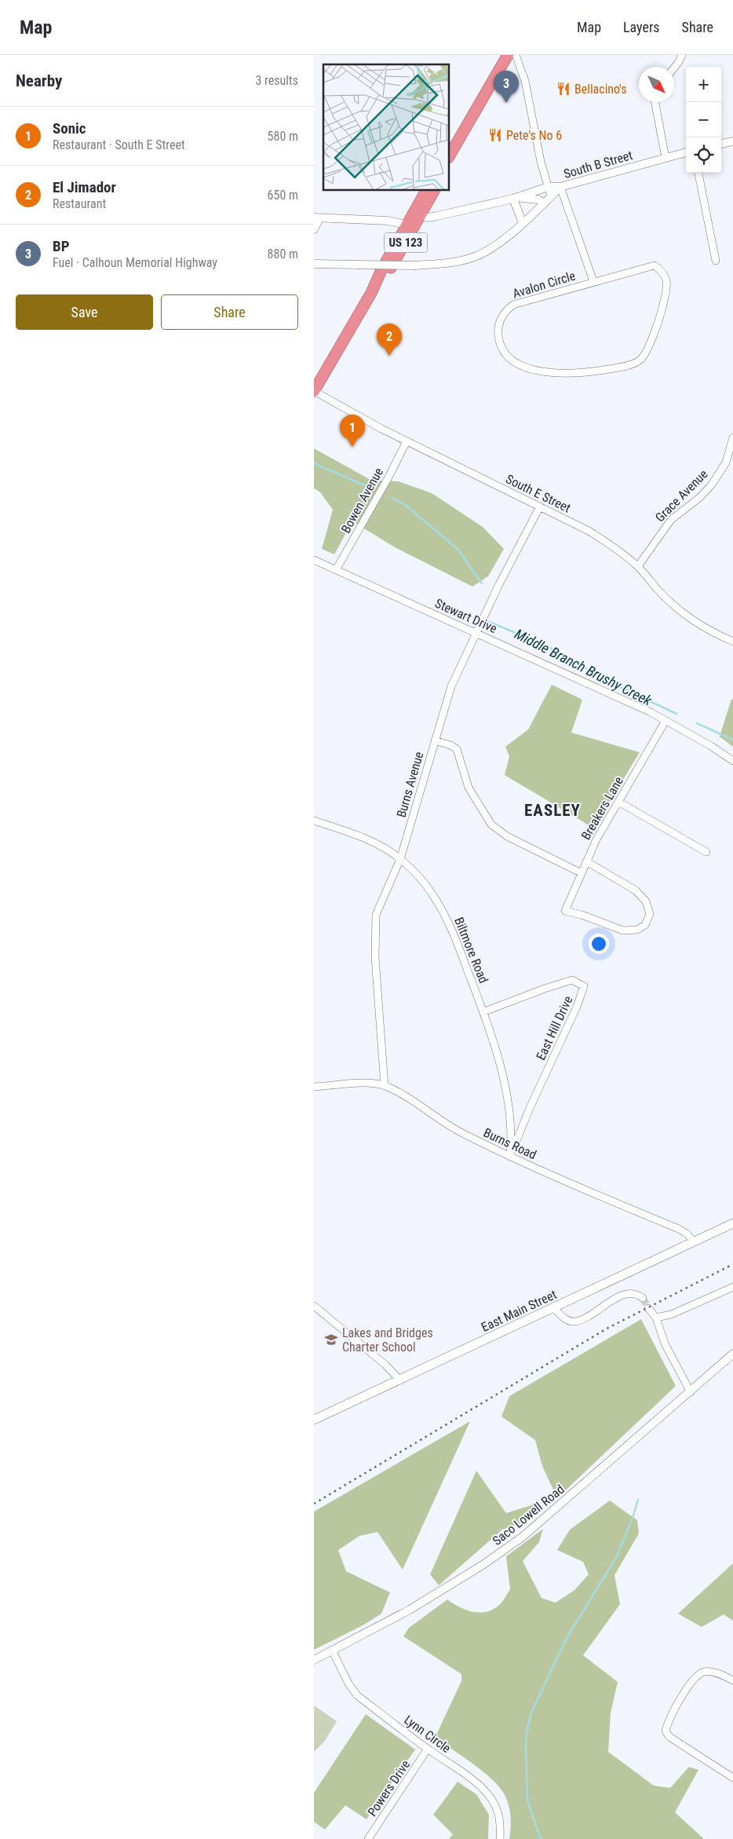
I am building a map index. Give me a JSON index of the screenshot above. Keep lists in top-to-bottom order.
{
  "streets": {
    "highway": ["US 123"],
    "main road": ["East Main Street"],
    "street": [
      "South B Street",
      "Avalon Circle",
      "South E Street",
      "Grace Avenue",
      "Bowen Avenue",
      "Stewart Drive",
      "Burns Avenue",
      "Breakers Lane",
      "Biltmore Road",
      "East Hill Drive",
      "Burns Road",
      "Saco Lowell Road",
      "Lynn Circle",
      "Powers Drive"
    ]
  },
  "crossings": [
    ["South B Street", "US 123"],
    ["South B Street", "Avalon Circle"],
    ["US 123", "South E Street"],
    ["South E Street", "Grace Avenue"],
    ["South E Street", "Bowen Avenue"],
    ["South E Street", "Burns Avenue"],
    ["Bowen Avenue", "Stewart Drive"],
    ["Stewart Drive", "Burns Avenue"],
    ["Stewart Drive", "Breakers Lane"],
    ["Burns Avenue", "Biltmore Road"],
    ["Burns Avenue", "Burns Road"],
    ["Biltmore Road", "East Hill Drive"],
    ["Biltmore Road", "Burns Road"],
    ["East Hill Drive", "Burns Road"],
    ["Burns Road", "East Main Street"],
    ["Saco Lowell Road", "Lynn Circle"],
    ["Lynn Circle", "Powers Drive"]
  ],
  "districts": ["EASLEY"],
  "water": ["Middle Branch Brushy Creek"],
  "places": {
    "restaurant": ["Bellacino's", "Pete's No 6"],
    "school or university": ["Lakes and Bridges Charter School"]
  },
  "north": "bottom right",
  "page": {
    "header": "Map",
    "nav": ["Map", "Layers", "Share"],
    "heading": ["Nearby", "3 results"],
    "map_buttons": ["+", "−"],
    "pins": ["3", "2", "1"],
    "list": [
      {
        "mark": "1",
        "name": "Sonic",
        "note": "Restaurant · South E Street",
        "value": "580 m"
      },
      {
        "mark": "2",
        "name": "El Jimador",
        "note": "Restaurant",
        "value": "650 m"
      },
      {
        "mark": "3",
        "name": "BP",
        "note": "Fuel · Calhoun Memorial Highway",
        "value": "880 m"
      }
    ],
    "buttons": ["Save", "Share"]
  }
}
